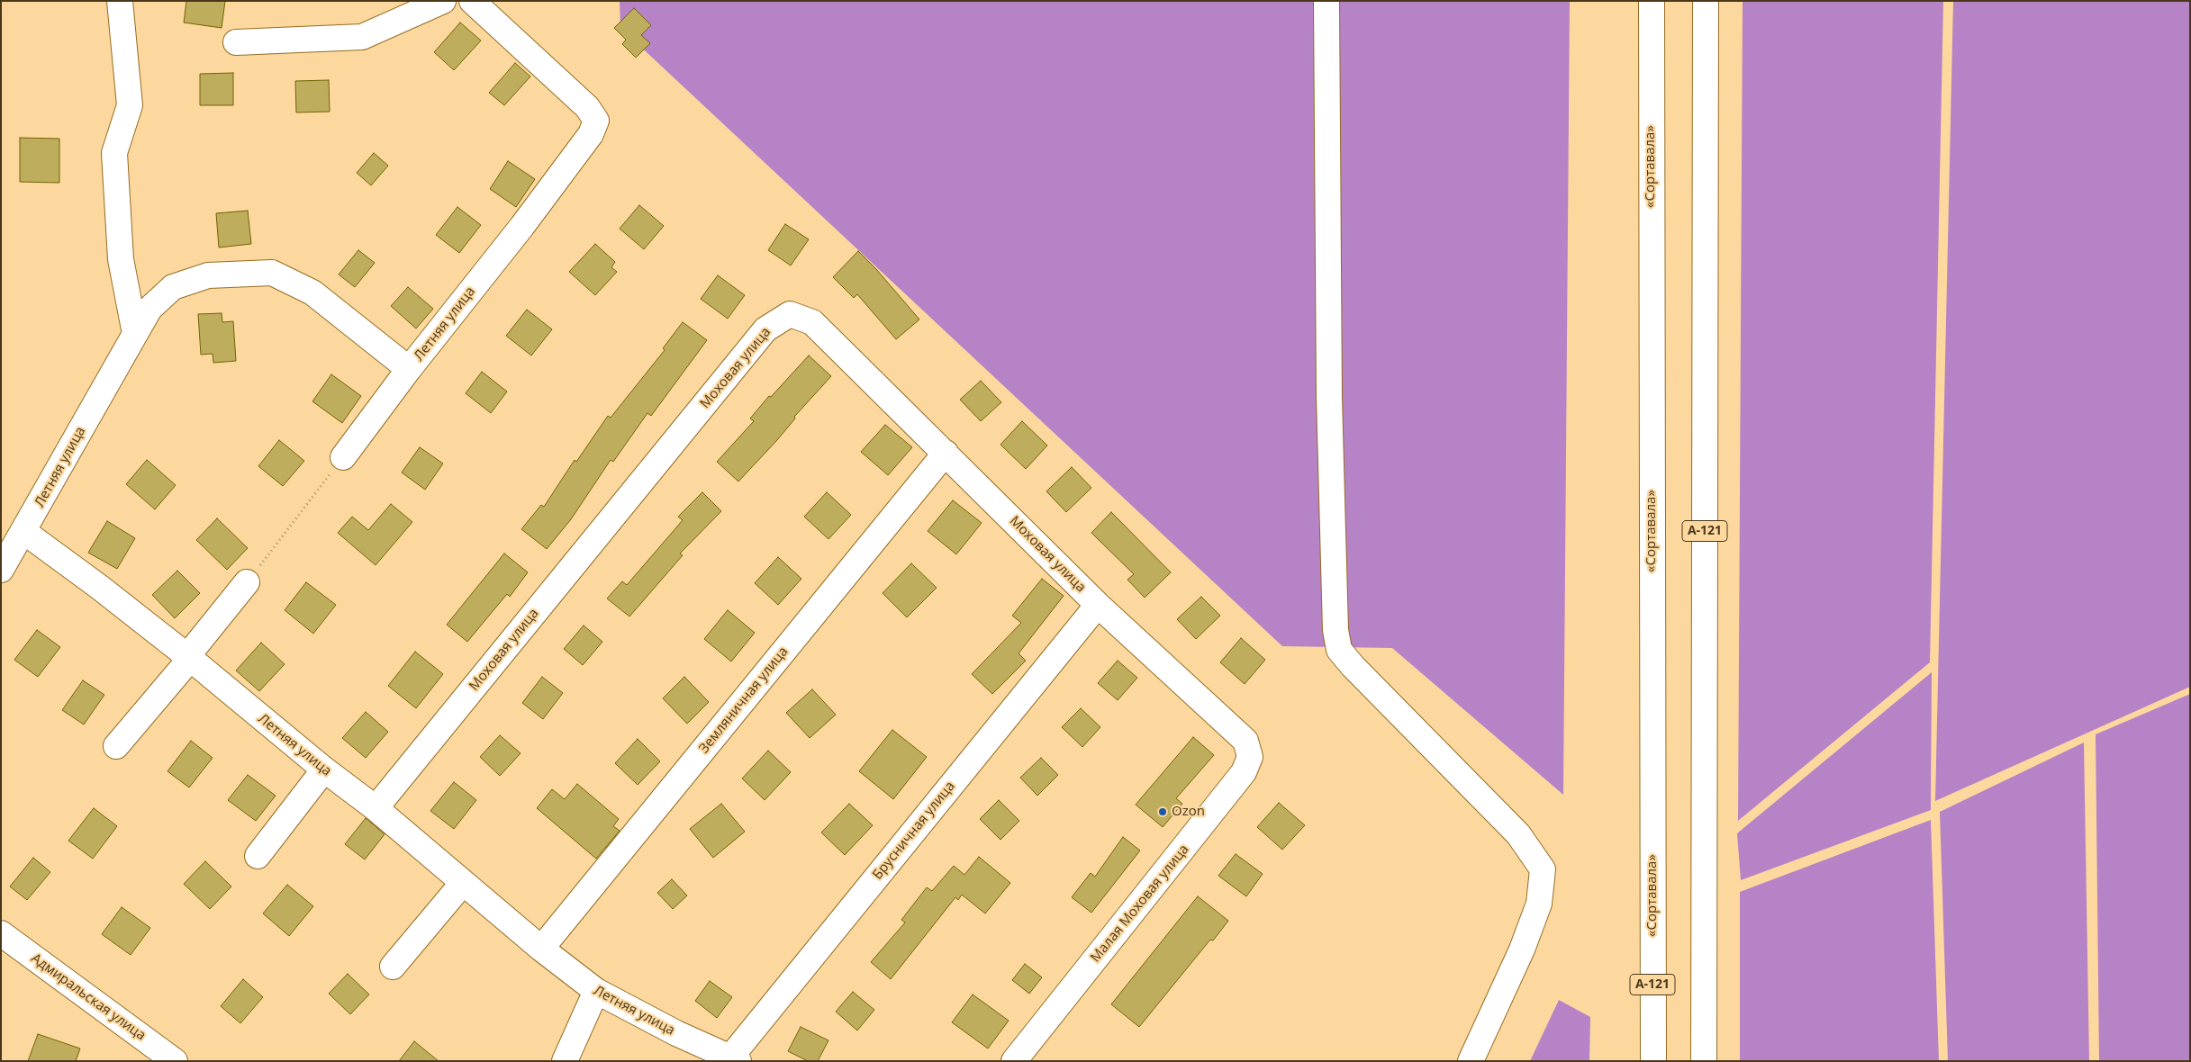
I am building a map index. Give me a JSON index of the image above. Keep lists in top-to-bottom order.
{
  "streets": {
    "main road": [
      "«Сортавала»",
      "Летняя улица",
      "Моховая улица",
      "А-121",
      "Земляничная улица",
      "Брусничная улица",
      "Малая Моховая улица",
      "Адмиральская улица"
    ]
  },
  "crossings": [
    ["Летняя улица", "Моховая улица"],
    ["Летняя улица", "Земляничная улица"],
    ["Летняя улица", "Брусничная улица"],
    ["Моховая улица", "Земляничная улица"],
    ["Моховая улица", "Брусничная улица"],
    ["Моховая улица", "Малая Моховая улица"]
  ],
  "places": ["Ozon"]
}
